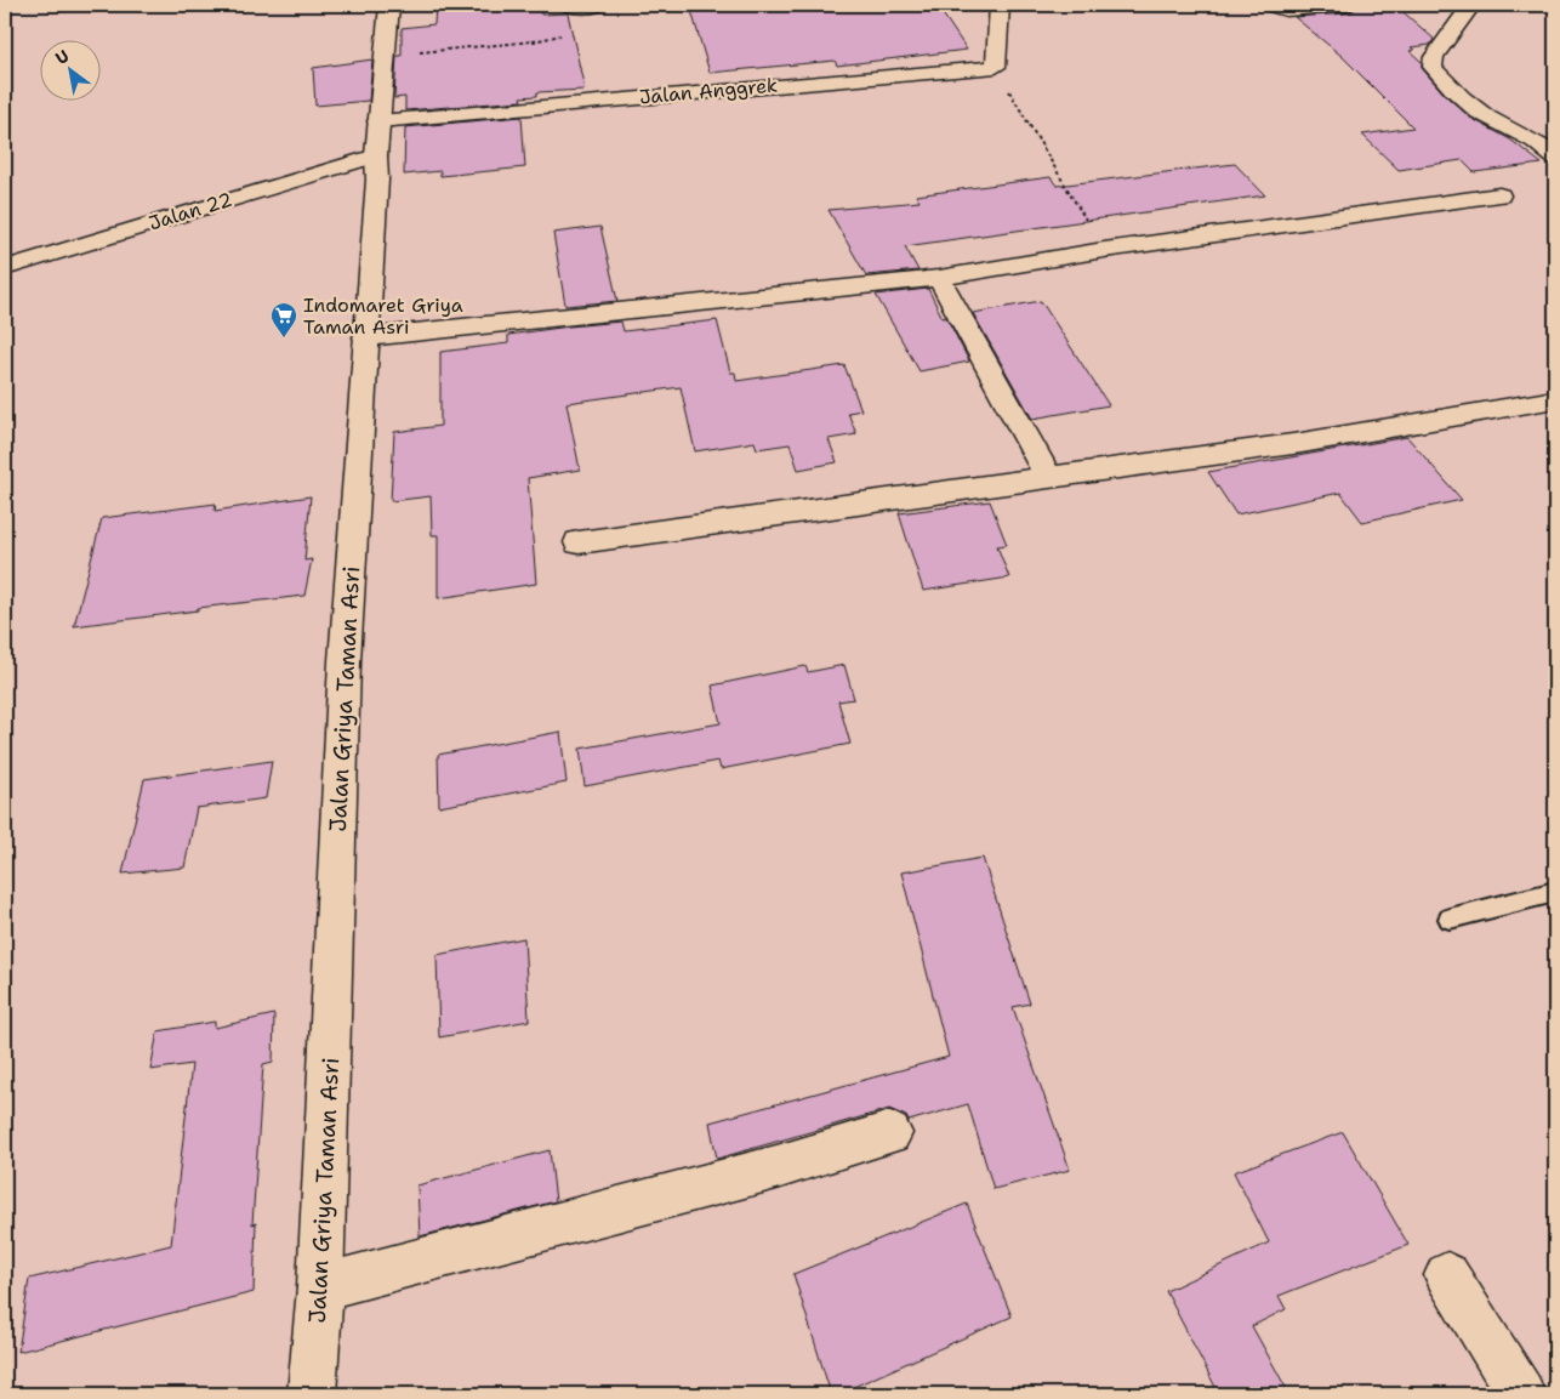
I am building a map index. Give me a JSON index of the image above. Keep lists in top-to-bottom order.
{
  "streets": {
    "street": ["Jalan Anggrek", "Jalan 22", "Jalan Griya Taman Asri"]
  },
  "crossings": [
    ["Jalan Anggrek", "Jalan Griya Taman Asri"],
    ["Jalan 22", "Jalan Griya Taman Asri"]
  ],
  "places": {
    "supermarket": ["Indomaret Griya Taman Asri"]
  },
  "north": "top left"
}
